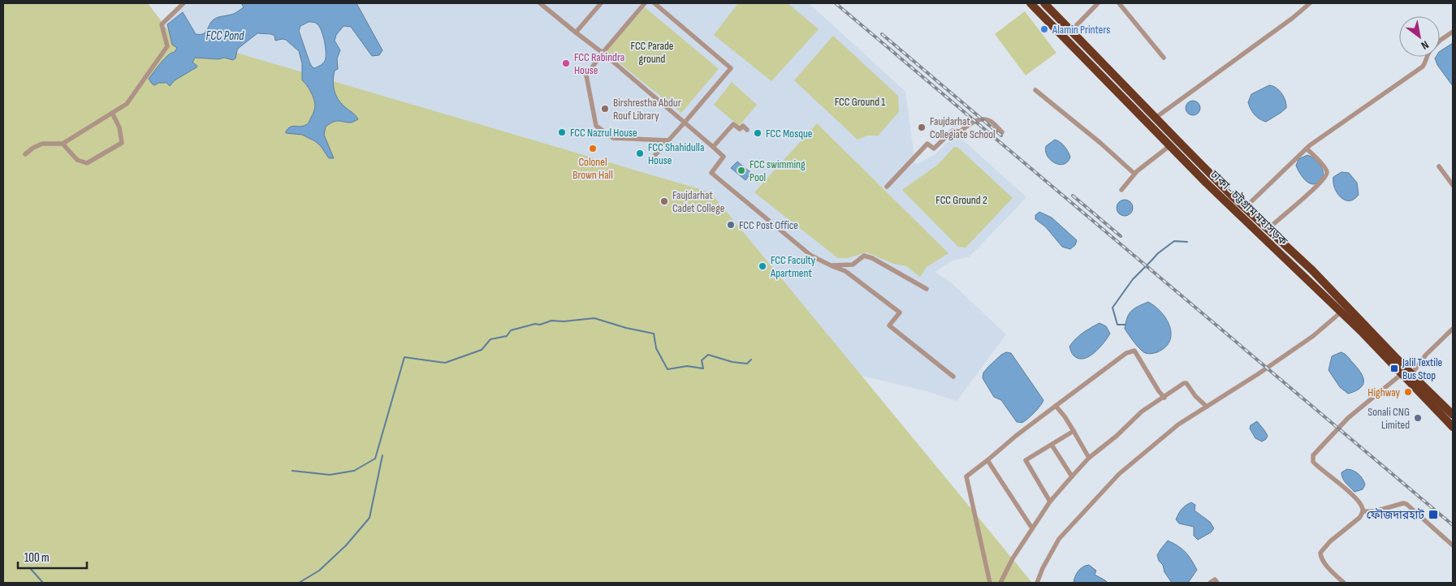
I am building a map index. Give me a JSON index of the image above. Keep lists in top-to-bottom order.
{
  "streets": {
    "highway": ["ঢাকা - চট্টগ্রাম মহাসড়ক"]
  },
  "water": ["FCC Pond"],
  "parks": ["FCC Parade ground", "FCC Ground 1", "FCC Ground 2"],
  "places": {
    "other": [
      "Alamin Printers",
      "FCC Rabindra House",
      "Birshrestha Abdur Rouf Library",
      "Faujdarhat Collegiate School",
      "FCC Nazrul House",
      "FCC Mosque",
      "Colonel Brown Hall",
      "FCC Shahidulla House",
      "FCC swimming Pool",
      "Faujdarhat Cadet College",
      "FCC Post Office",
      "FCC Faculty Apartment",
      "Highway",
      "Sonali CNG Limited"
    ],
    "transit": ["Jalil Textile Bus Stop", "ফৌজদারহাট"]
  },
  "scale_bar": "100 m",
  "north": "bottom right"
}
